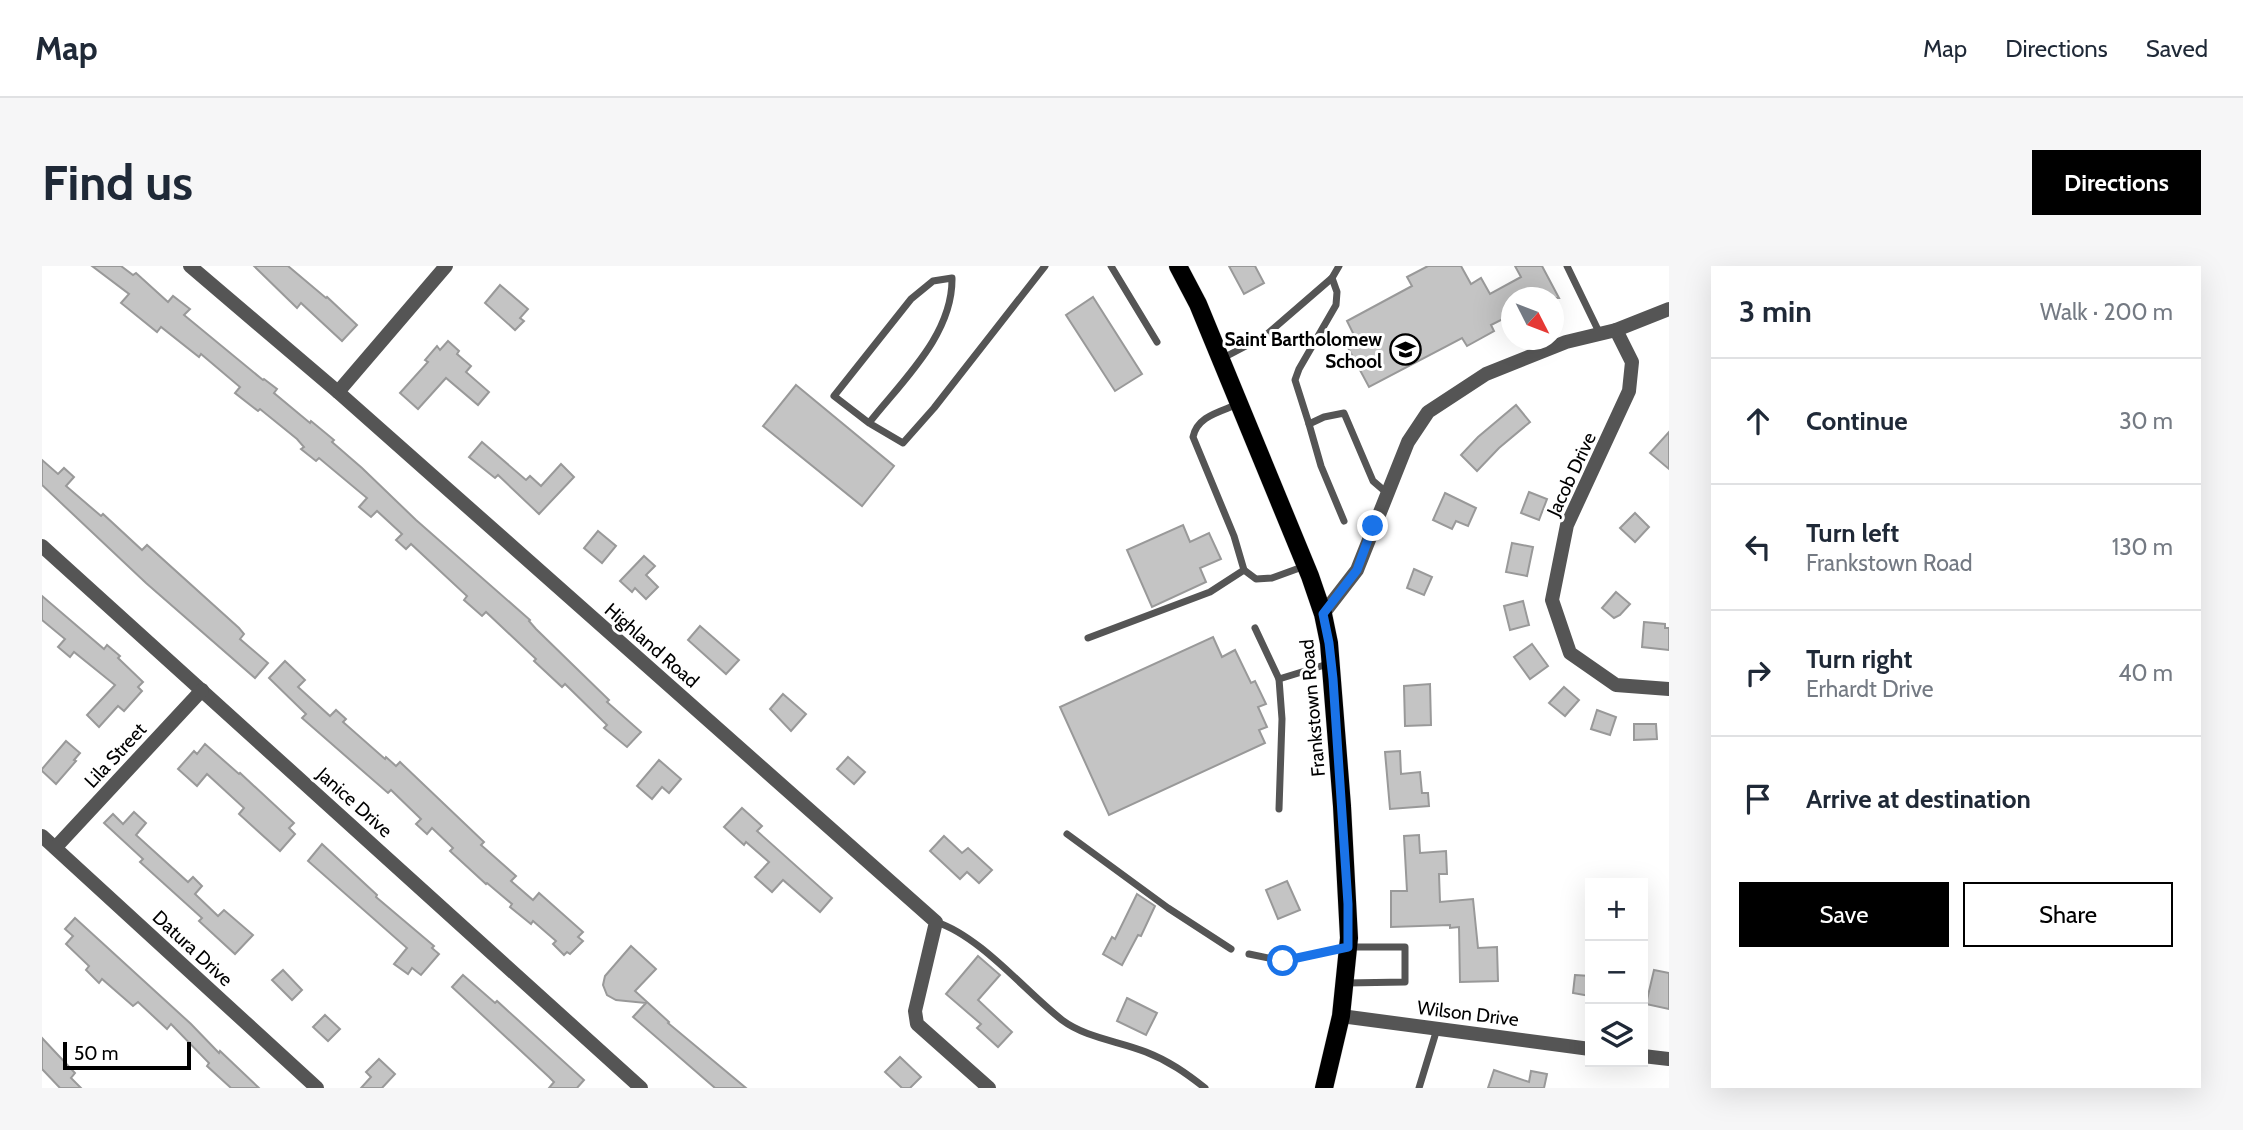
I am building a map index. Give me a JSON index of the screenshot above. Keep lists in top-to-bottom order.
{
  "streets": {
    "main road": ["Frankstown Road"],
    "street": [
      "Jacob Drive",
      "Highland Road",
      "Lila Street",
      "Janice Drive",
      "Datura Drive",
      "Wilson Drive"
    ]
  },
  "crossings": [
    ["Frankstown Road", "Wilson Drive"],
    ["Lila Street", "Janice Drive"],
    ["Lila Street", "Datura Drive"]
  ],
  "places": {
    "school or university": ["Saint Bartholomew School"]
  },
  "scale_bar": "50 m",
  "north": "bottom right",
  "page": {
    "header": "Map",
    "nav": ["Map", "Directions", "Saved"],
    "buttons": [
      "Directions",
      ["Save", "Share"]
    ],
    "title": "Find us",
    "heading": ["3 min", "Walk · 200 m"],
    "list": [
      ["Continue", "30 m"],
      ["Turn left", "Frankstown Road", "130 m"],
      ["Turn right", "Erhardt Drive", "40 m"],
      "Arrive at destination"
    ],
    "map_buttons": ["+", "−"],
    "scale": "50 m"
  }
}
